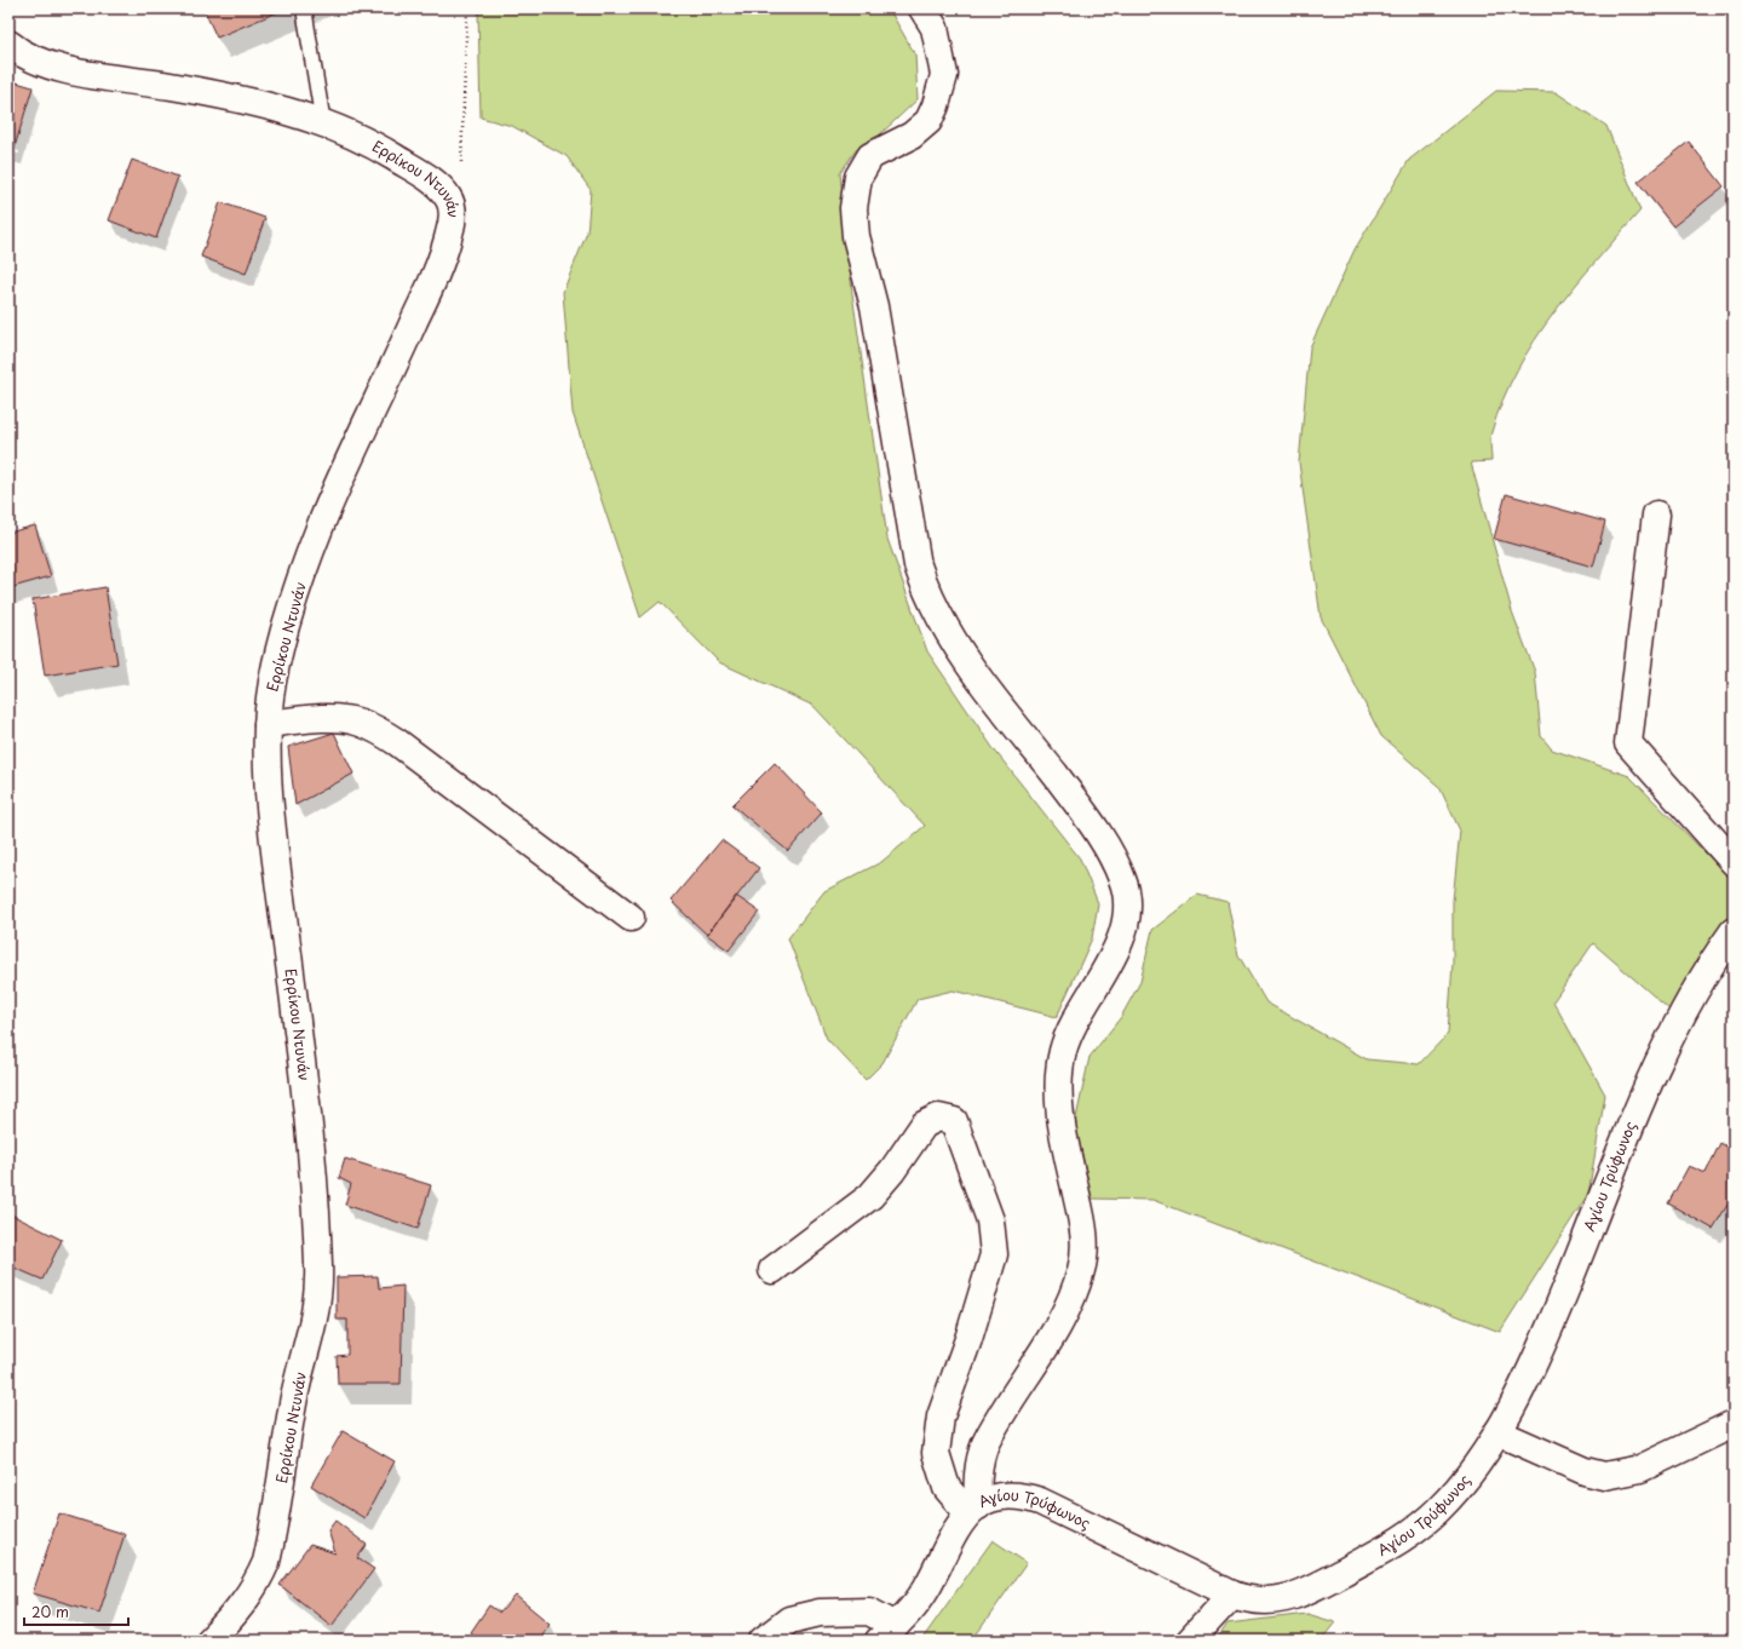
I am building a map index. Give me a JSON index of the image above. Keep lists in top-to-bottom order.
{
  "streets": {
    "street": ["Ερρίκου Ντυνάν", "Αγίου Τρύφωνος"]
  },
  "scale_bar": "20 m"
}
